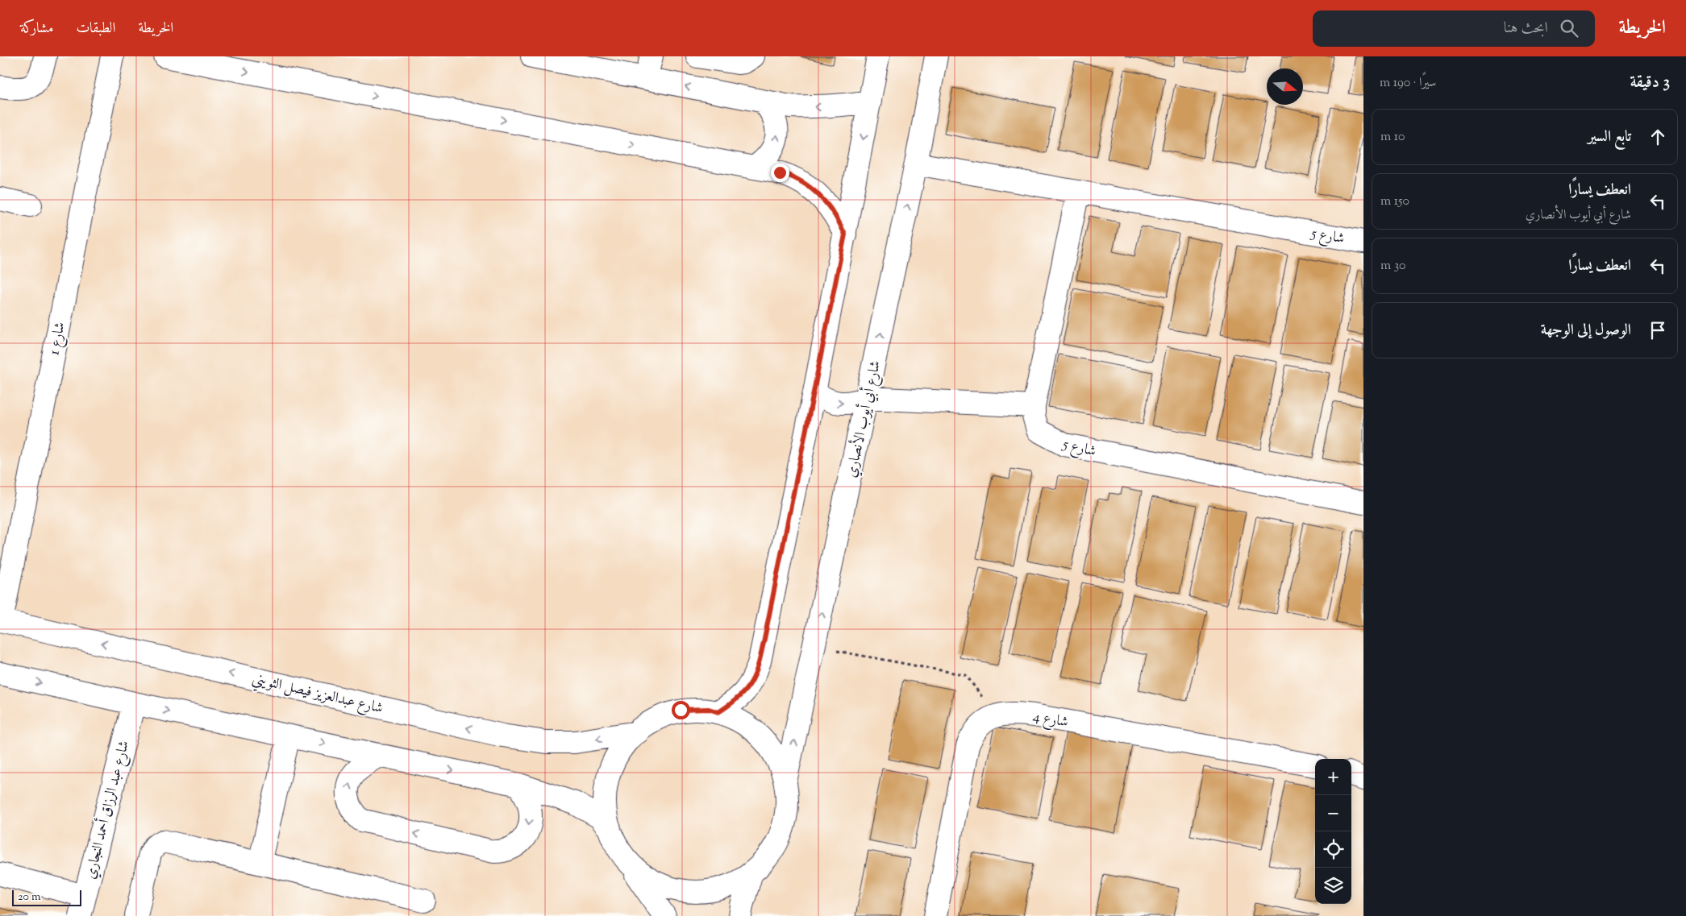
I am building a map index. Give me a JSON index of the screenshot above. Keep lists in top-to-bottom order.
{
  "streets": {
    "street": [
      "شارع 5",
      "شارع 1",
      "شارع أبي أيوب الأنصاري",
      "شارع عبدالعزيز فيصل الثويني",
      "شارع 4",
      "شارع عبد الرزاق أحمد النجاري"
    ]
  },
  "crossings": [
    ["شارع 5", "شارع أبي أيوب الأنصاري"],
    ["شارع 1", "شارع عبدالعزيز فيصل الثويني"]
  ],
  "scale_bar": "20 m",
  "north": "right",
  "page": {
    "header": "الخريطة",
    "search": "ابحث هنا",
    "nav": ["الخريطة", "الطبقات", "مشاركة"],
    "heading": ["3 دقيقة", "سيرًا · 190 m"],
    "list": [
      ["تابع السير", "10 m"],
      ["انعطف يسارًا", "شارع أبي أيوب الأنصاري", "150 m"],
      ["انعطف يسارًا", "30 m"],
      "الوصول إلى الوجهة"
    ],
    "map_buttons": ["+", "−"],
    "scale": "20 m"
  }
}
